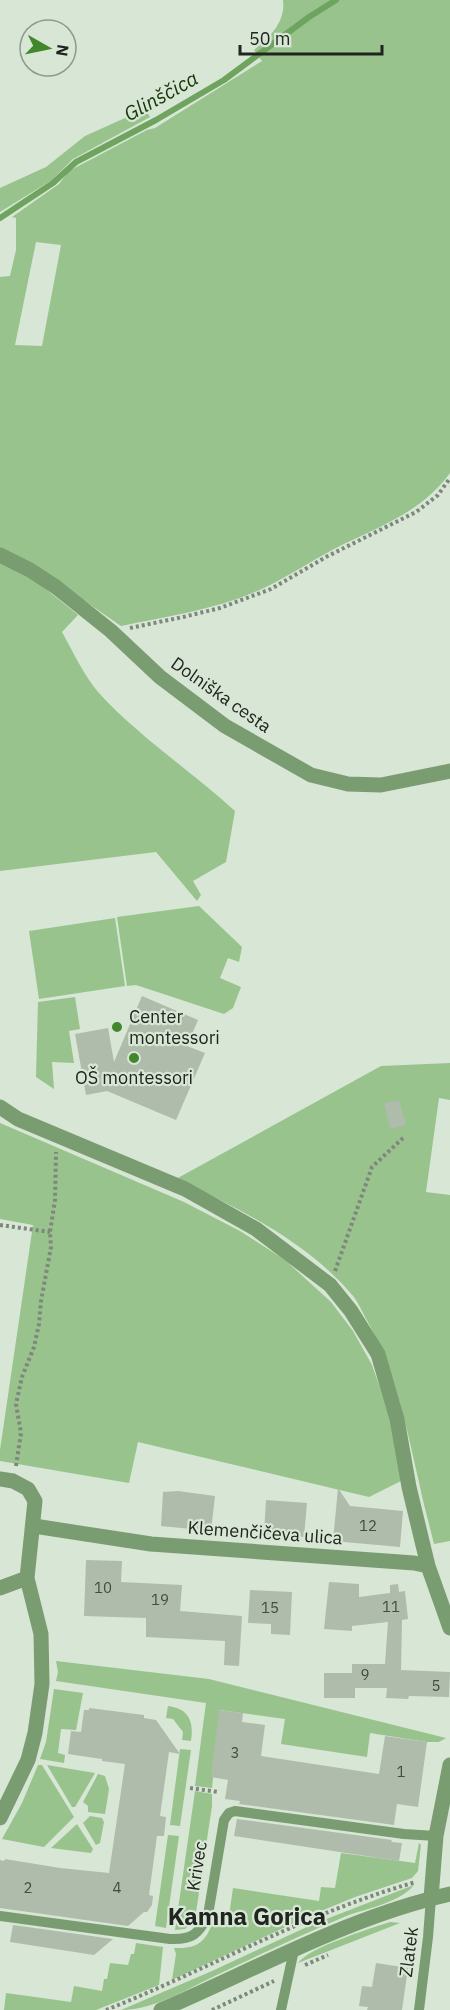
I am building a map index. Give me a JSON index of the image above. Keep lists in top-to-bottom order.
{
  "streets": {
    "street": ["Dolniška cesta", "Klemenčičeva ulica"],
    "lane": ["Krivec", "Zlatek"]
  },
  "districts": ["Kamna Gorica"],
  "water": ["Glinščica"],
  "places": ["Center montessori", "OŠ montessori"],
  "house_numbers": [
    "12",
    "10",
    "19",
    "11",
    "15",
    "9",
    "5",
    "3",
    "1",
    "2",
    "4"
  ],
  "scale_bar": "50 m",
  "north": "right"
}
